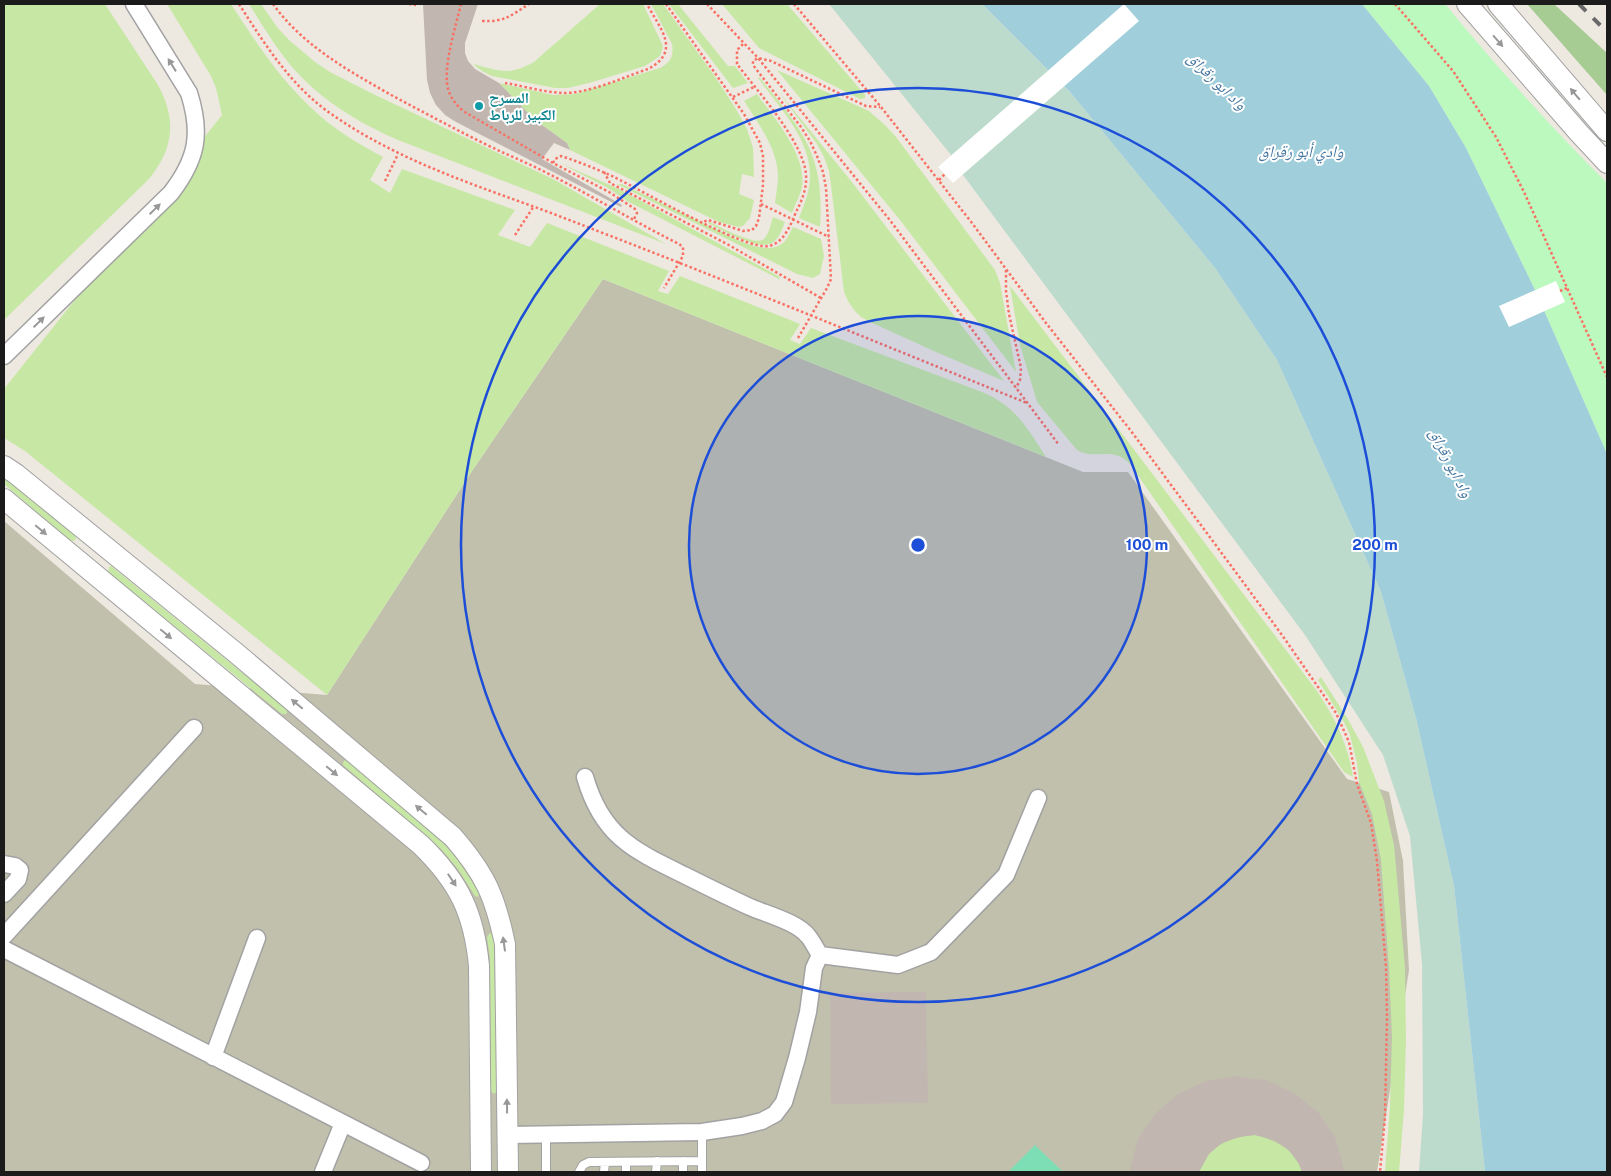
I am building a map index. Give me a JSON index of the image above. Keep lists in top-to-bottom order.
{
  "water": ["واد ابو رقراق", "وادي أبو رقراق"],
  "places": ["المسرح الكبير للرباط"],
  "rings": ["100 m", "200 m"]
}
